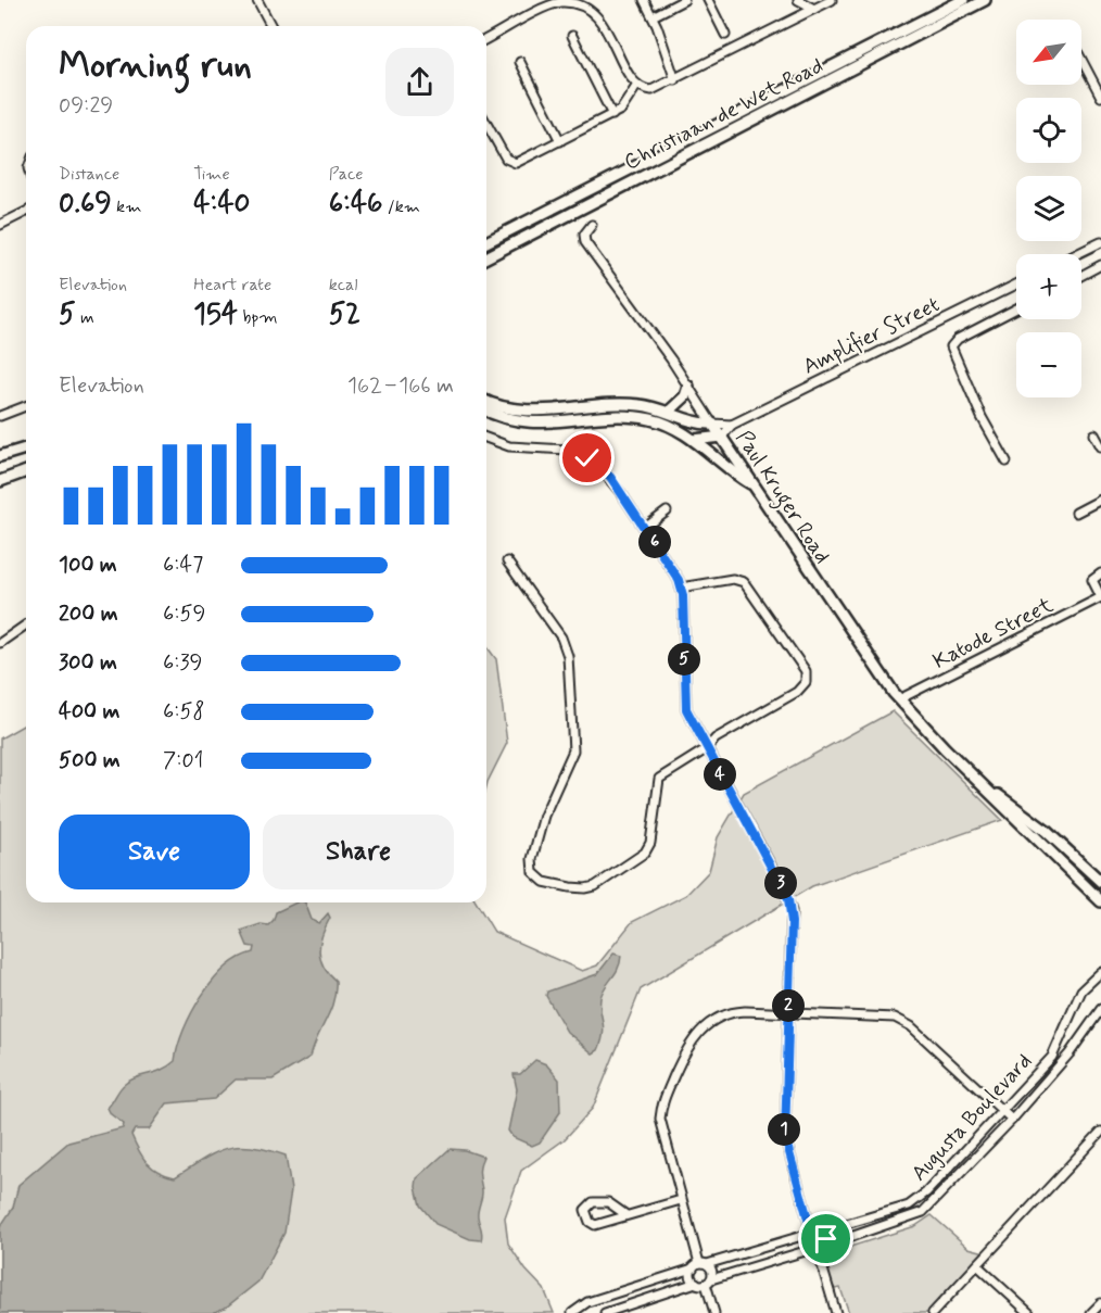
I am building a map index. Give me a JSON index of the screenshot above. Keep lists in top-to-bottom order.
{
  "streets": {
    "street": [
      "Christiaan de Wet Road",
      "Amplifier Street",
      "Paul Kruger Road",
      "Katode Street",
      "Augusta Boulevard"
    ]
  },
  "crossings": [
    ["Amplifier Street", "Paul Kruger Road"],
    ["Paul Kruger Road", "Katode Street"]
  ],
  "north": "bottom left",
  "page": {
    "map_buttons": ["+", "−"],
    "heading": ["Morning run", "09:29"],
    "stats": [
      ["Distance", "0.69 km"],
      ["Time", "4:40"],
      ["Pace", "6:46 /km"],
      ["Elevation", "5 m"],
      ["Heart rate", "154 bpm"],
      ["kcal", "52"]
    ],
    "chart": ["Elevation", "162–166 m"],
    "pins": [
      "6",
      "5",
      "4",
      "3",
      "2",
      "1"
    ],
    "list": [
      {
        "name": "100 m",
        "note": "6:47"
      },
      {
        "name": "200 m",
        "note": "6:59"
      },
      {
        "name": "300 m",
        "note": "6:39"
      },
      {
        "name": "400 m",
        "note": "6:58"
      },
      {
        "name": "500 m",
        "note": "7:01"
      }
    ],
    "buttons": ["Save", "Share"]
  }
}
